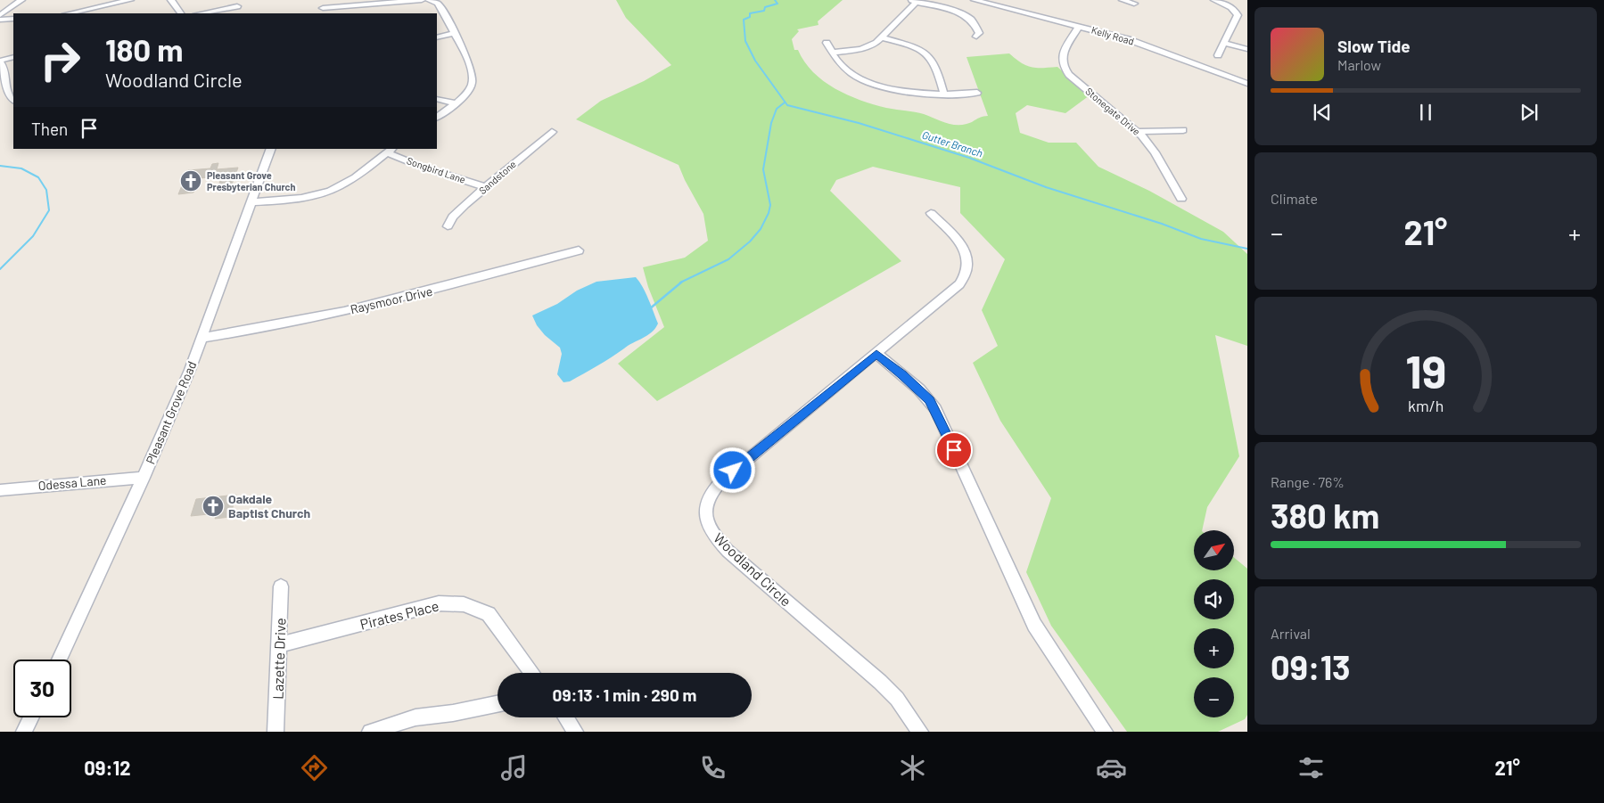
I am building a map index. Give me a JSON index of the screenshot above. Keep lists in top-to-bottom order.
{
  "streets": {
    "street": [
      "Kelly Road",
      "Stonegate Drive",
      "Songbird Lane",
      "Sandstone",
      "Raysmoor Drive",
      "Pleasant Grove Road",
      "Odessa Lane",
      "Woodland Circle",
      "Pirates Place",
      "Lazette Drive"
    ]
  },
  "crossings": [
    ["Kelly Road", "Stonegate Drive"],
    ["Songbird Lane", "Sandstone"],
    ["Raysmoor Drive", "Pleasant Grove Road"],
    ["Pleasant Grove Road", "Odessa Lane"],
    ["Pirates Place", "Lazette Drive"]
  ],
  "water": ["Gutter Branch"],
  "places": {
    "church": ["Pleasant Grove Presbyterian Church", "Oakdale Baptist Church"]
  },
  "north": "top right",
  "page": {
    "turn": ["180 m", "Woodland Circle"],
    "song": ["Slow Tide", "Marlow"],
    "then": "Then",
    "tile": [
      "Climate",
      ["Range · 76%", "380 km"],
      ["Arrival", "09:13"]
    ],
    "heat": ["−", "21°", "+"],
    "map_buttons": ["+", "−"],
    "limit": "30",
    "trip": "09:13 · 1 min · 290 m",
    "tabs": ["09:12", "21°"],
    "gauge": ["19", "km/h"]
  }
}
